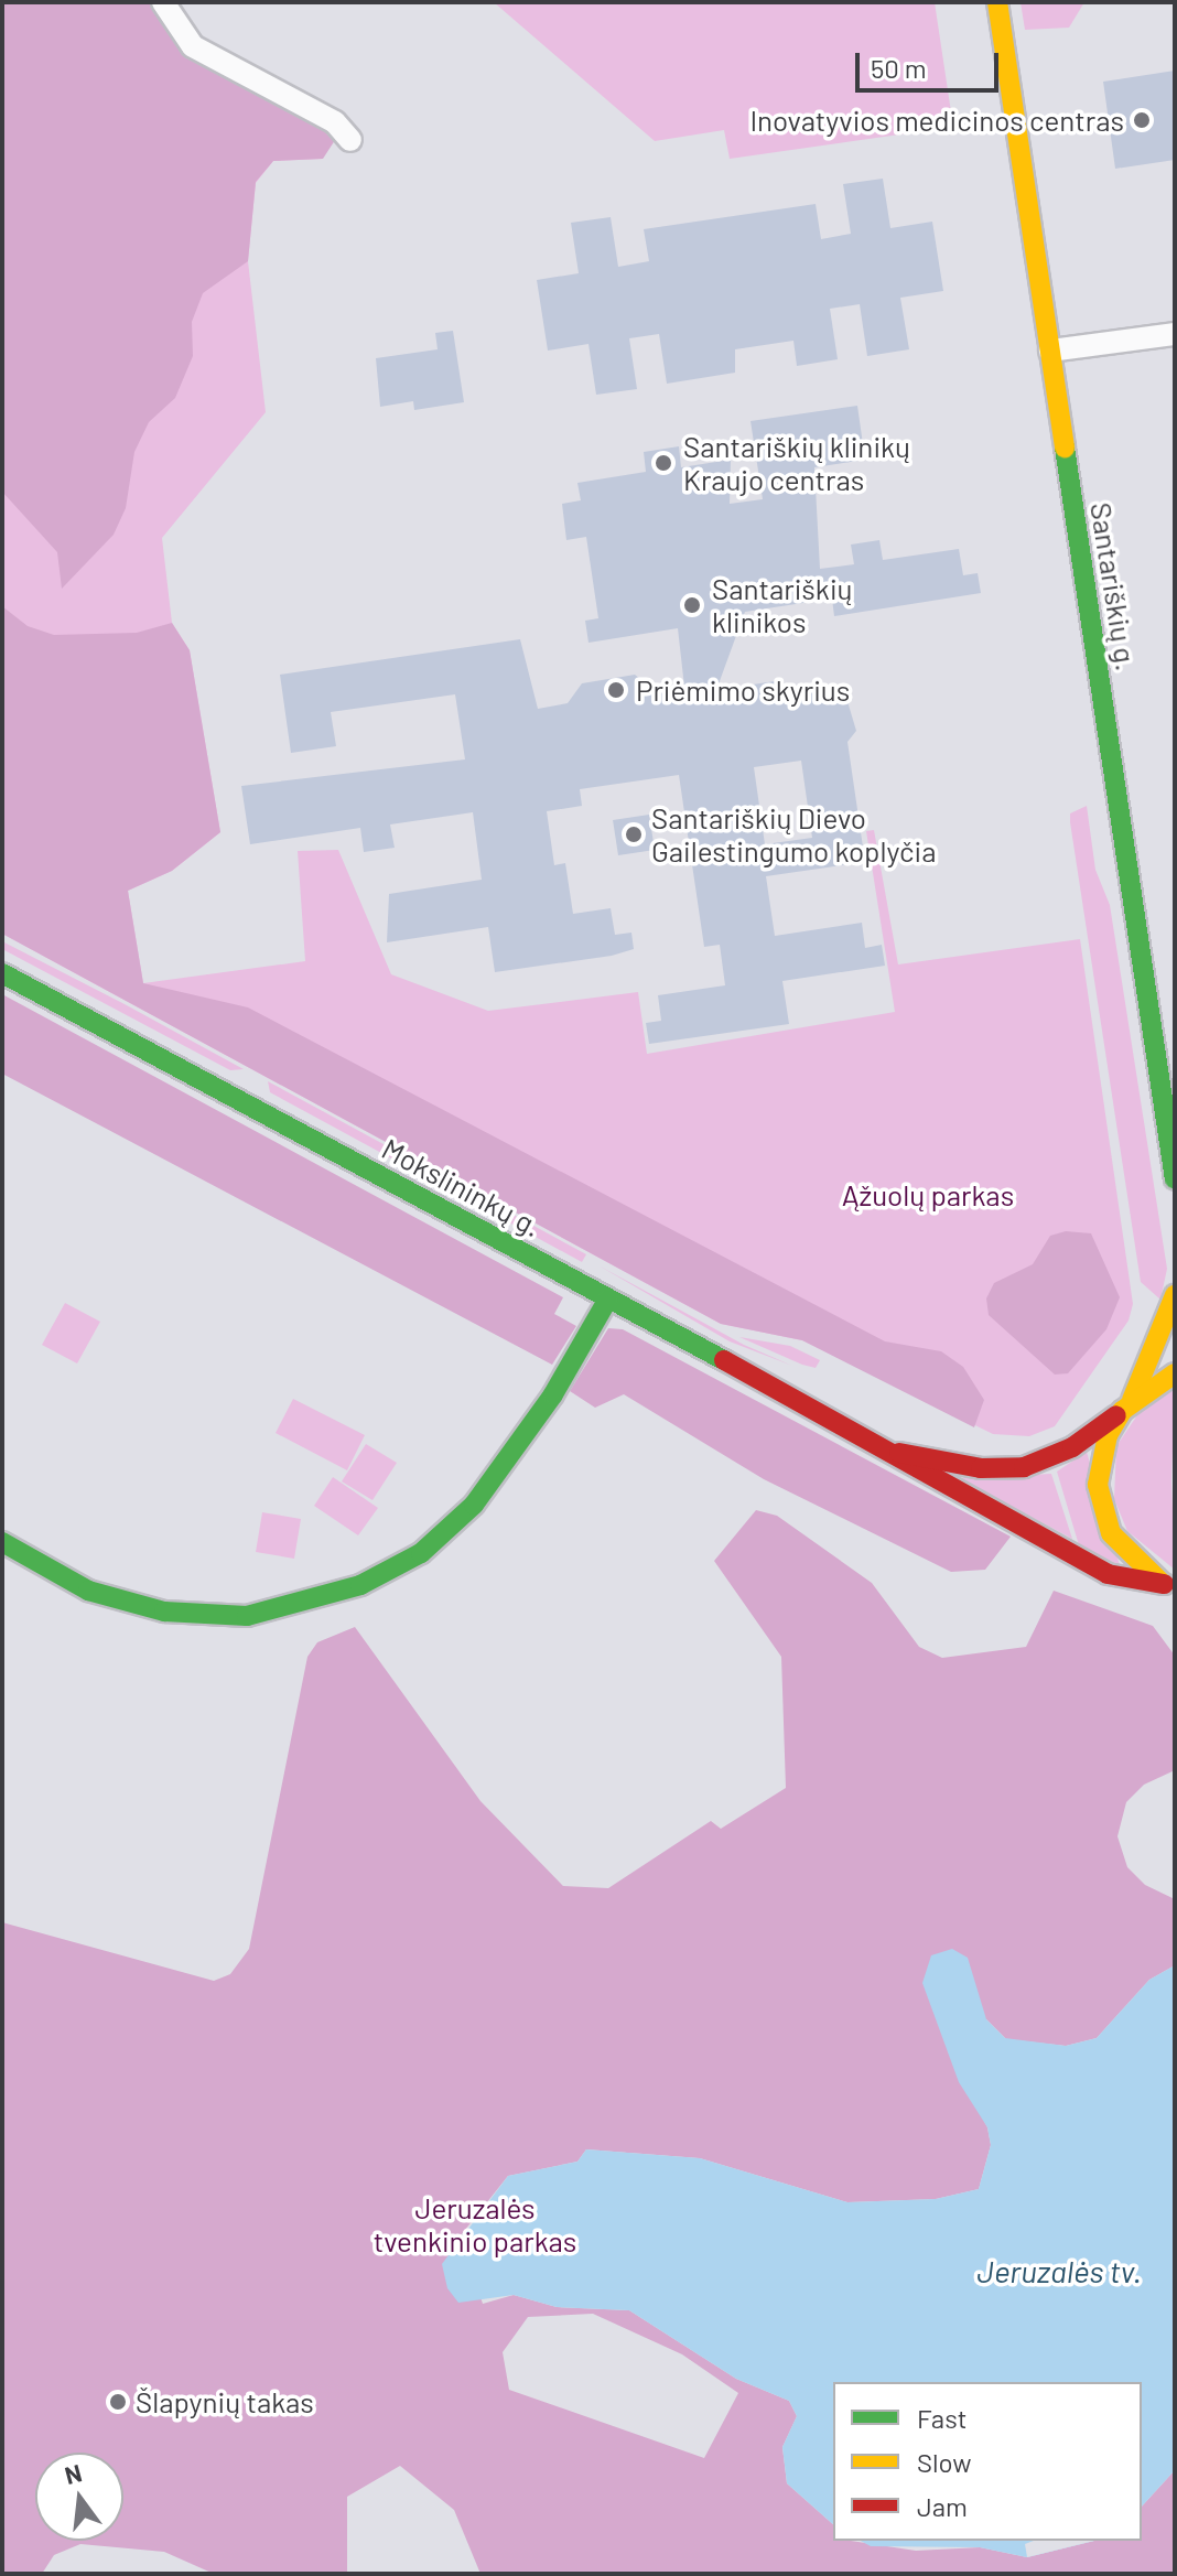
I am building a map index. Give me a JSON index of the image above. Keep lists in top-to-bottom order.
{
  "streets": {
    "main road": ["Santariškių g.", "Mokslininkų g."]
  },
  "water": ["Jeruzalės tv."],
  "parks": ["Ąžuolų parkas", "Jeruzalės tvenkinio parkas"],
  "places": [
    "Inovatyvios medicinos centras",
    "Santariškių klinikų Kraujo centras",
    "Santariškių klinikos",
    "Priėmimo skyrius",
    "Santariškių Dievo Gailestingumo koplyčia",
    "Šlapynių takas"
  ],
  "legend": ["Fast", "Slow", "Jam"],
  "scale_bar": "50 m",
  "north": "top"
}
